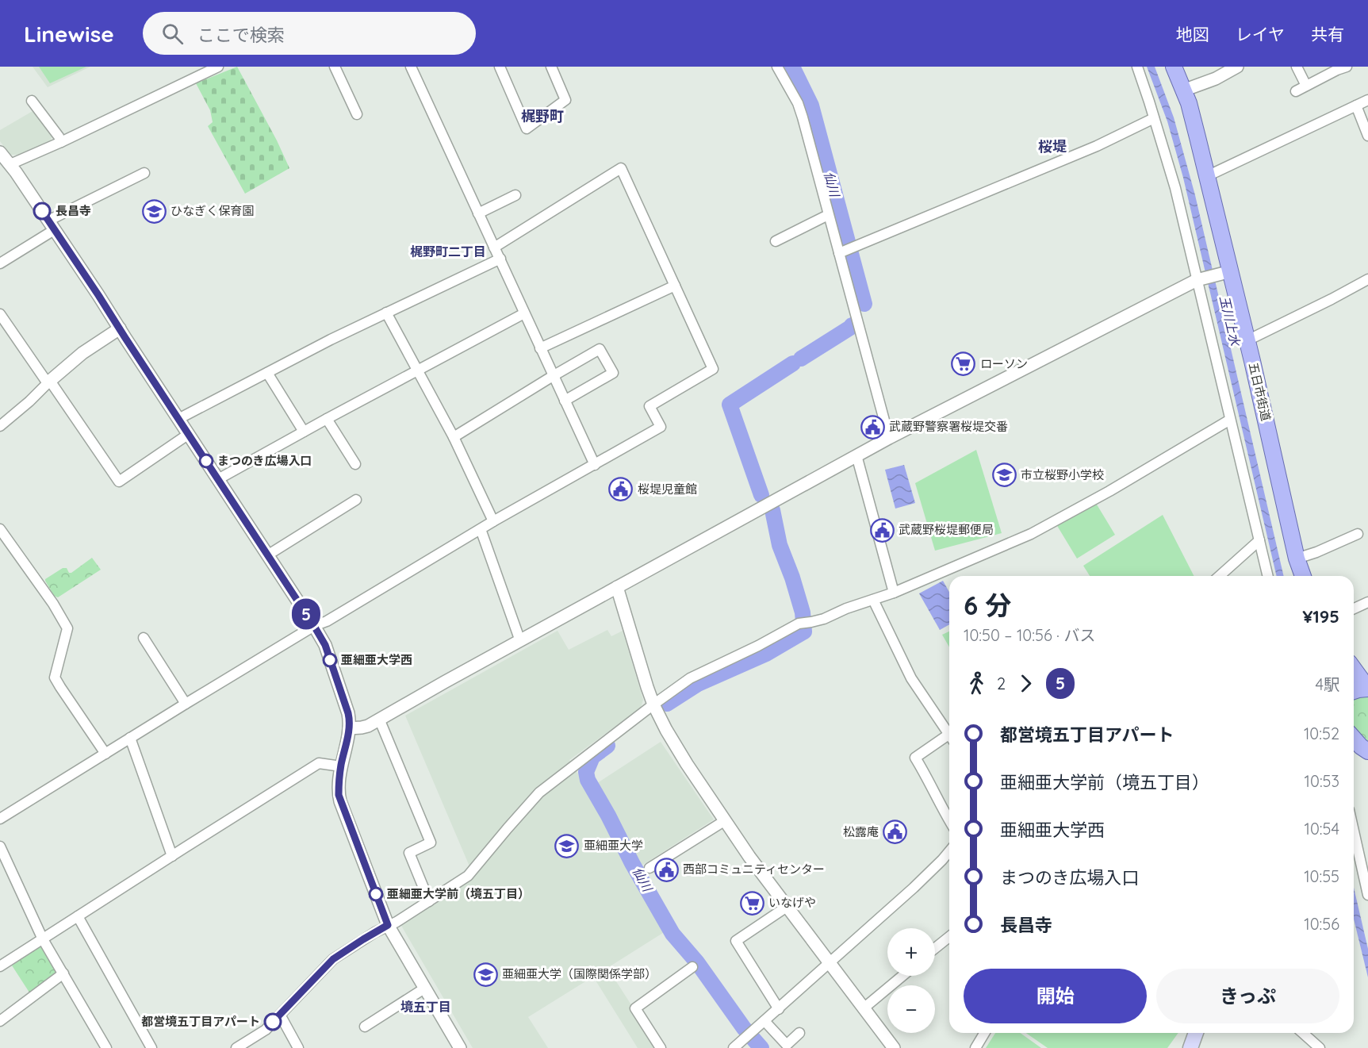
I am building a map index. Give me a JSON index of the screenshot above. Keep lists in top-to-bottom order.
{
  "streets": {
    "main road": ["五日市街道"]
  },
  "districts": [
    "梶野町",
    "桜堤",
    "梶野町二丁目",
    "境五丁目"
  ],
  "water": ["仙川", "玉川上水"],
  "places": {
    "other": [
      "長昌寺",
      "まつのき広場入口",
      "亜細亜大学西",
      "亜細亜大学前（境五丁目）",
      "都営境五丁目アパート"
    ],
    "school or university": [
      "ひなぎく保育園",
      "市立桜野小学校",
      "亜細亜大学",
      "亜細亜大学（国際関係学部）"
    ],
    "supermarket": ["ローソン", "いなげや"],
    "public building": [
      "武蔵野警察署桜堤交番",
      "桜堤児童館",
      "武蔵野桜堤郵便局",
      "松露庵",
      "西部コミュニティセンター"
    ]
  },
  "lines": ["bus line 5"],
  "page": {
    "header": "Linewise",
    "search": "ここで検索",
    "nav": ["地図", "レイヤ", "共有"],
    "on_map": "5",
    "heading": ["6 分", "10:50 – 10:56 · バス", "¥195"],
    "legs": ["2", "5", "4駅"],
    "list": [
      {
        "name": "都営境五丁目アパート",
        "value": "10:52"
      },
      {
        "name": "亜細亜大学前（境五丁目）",
        "value": "10:53"
      },
      {
        "name": "亜細亜大学西",
        "value": "10:54"
      },
      {
        "name": "まつのき広場入口",
        "value": "10:55"
      },
      {
        "name": "長昌寺",
        "value": "10:56"
      }
    ],
    "map_buttons": ["+", "−"],
    "buttons": ["開始", "きっぷ"]
  }
}
